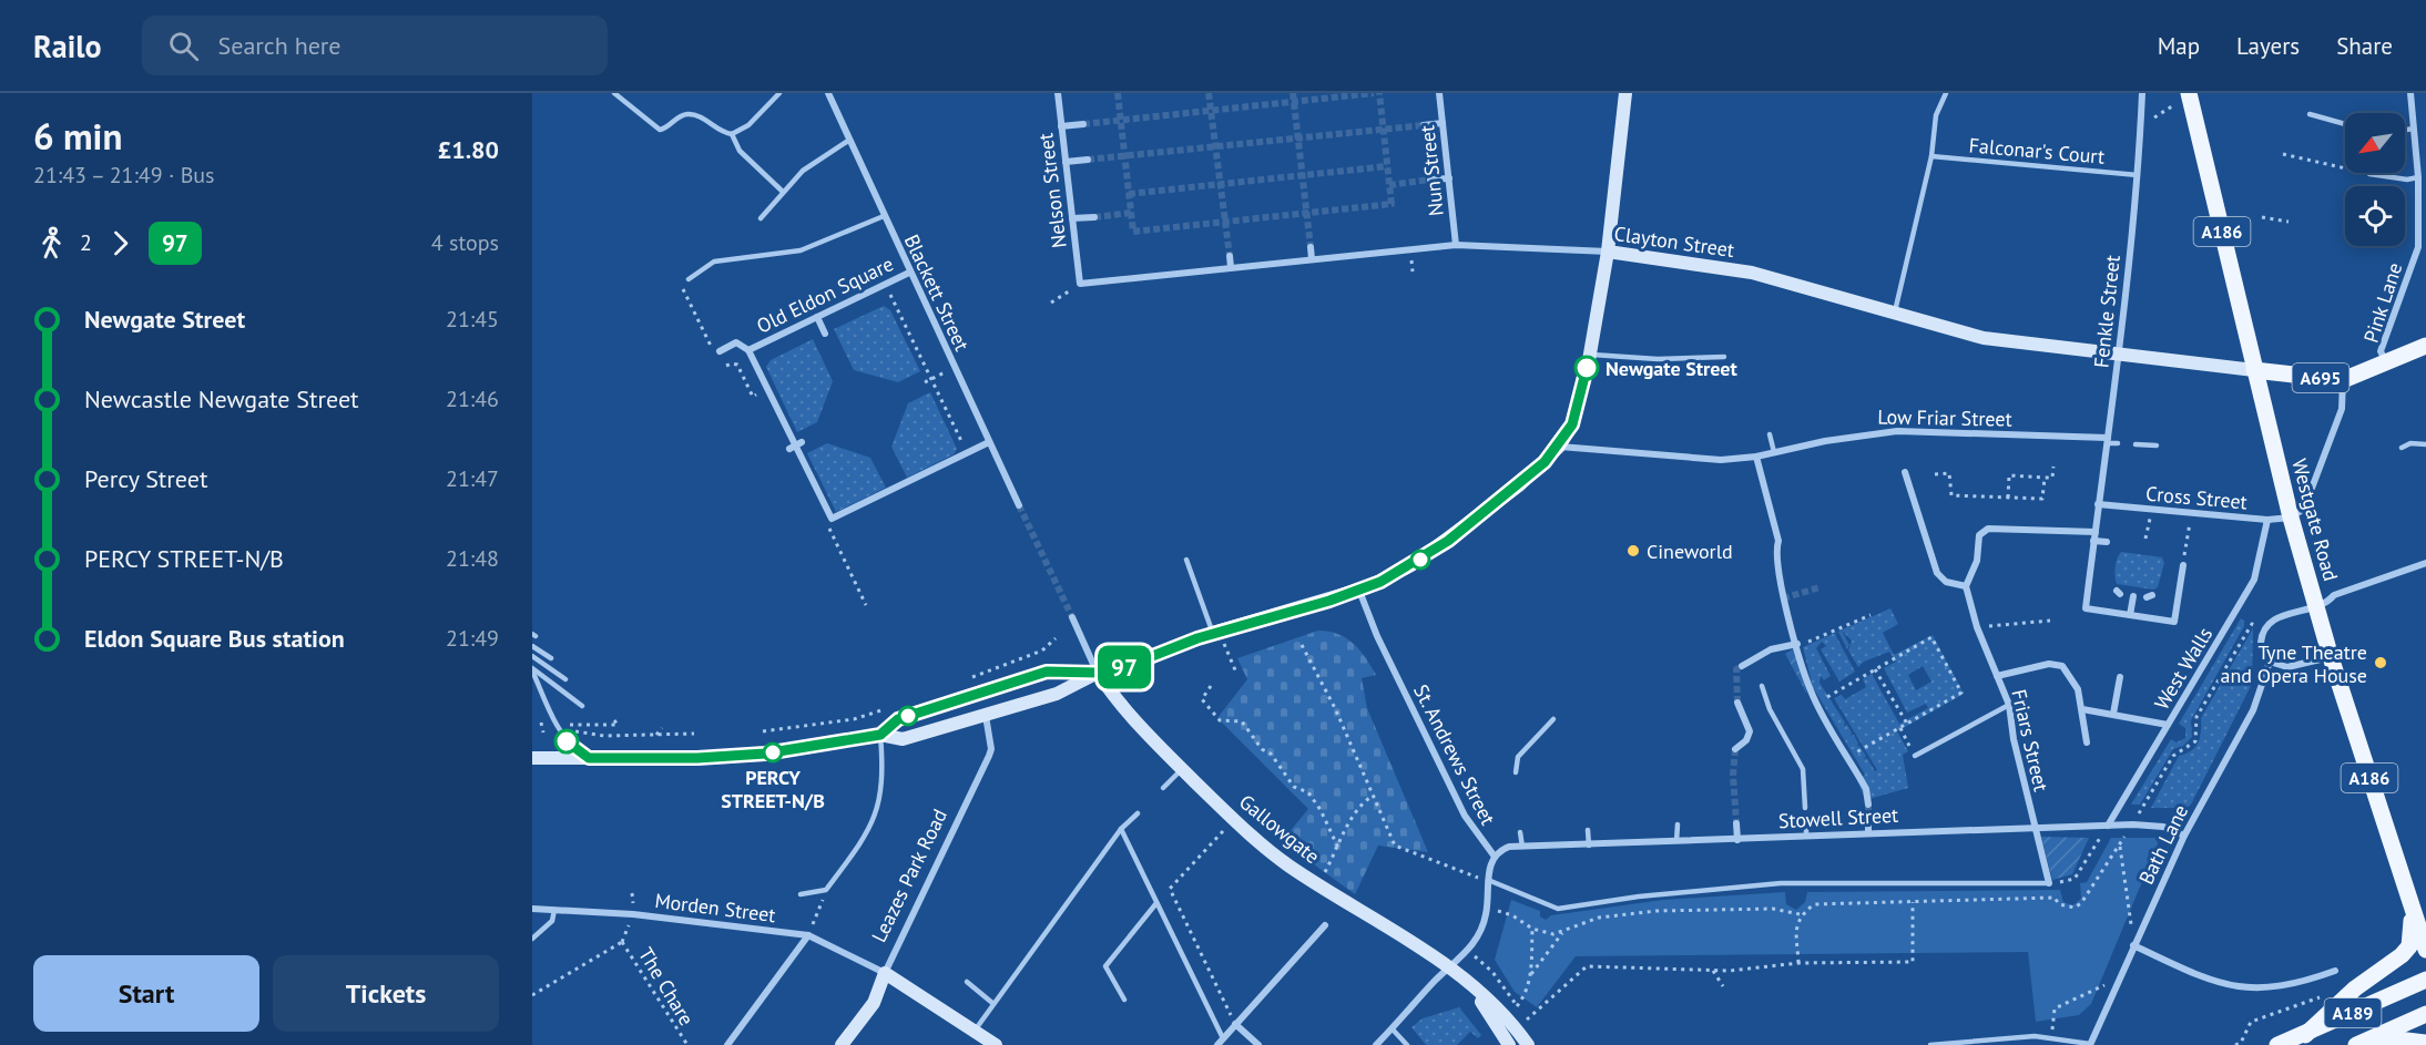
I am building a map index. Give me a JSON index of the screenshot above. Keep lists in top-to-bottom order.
{
  "streets": {
    "main road": [
      "A186",
      "Clayton Street",
      "A695",
      "Westgate Road",
      "Gallowgate",
      "Leazes Park Road",
      "A189"
    ],
    "street": [
      "Nun Street",
      "Nelson Street",
      "Blackett Street",
      "Old Eldon Square",
      "Pink Lane",
      "Fenkle Street",
      "Low Friar Street",
      "Cross Street",
      "West Walls",
      "Friars Street",
      "St. Andrews Street",
      "Stowell Street",
      "Bath Lane",
      "Morden Street"
    ],
    "lane": ["Falconar's Court"],
    "path": ["The Chare"]
  },
  "crossings": [
    ["Falconar's Court", "Fenkle Street"],
    ["Nun Street", "Clayton Street"],
    ["Nelson Street", "Clayton Street"],
    ["Clayton Street", "Fenkle Street"],
    ["Clayton Street", "A695"],
    ["Clayton Street", "Westgate Road"],
    ["Blackett Street", "Old Eldon Square"],
    ["Pink Lane", "A695"],
    ["Fenkle Street", "Low Friar Street"],
    ["Fenkle Street", "Cross Street"],
    ["A695", "Westgate Road"],
    ["Cross Street", "Westgate Road"],
    ["Cross Street", "West Walls"],
    ["West Walls", "Stowell Street"],
    ["Friars Street", "Stowell Street"],
    ["St. Andrews Street", "Stowell Street"],
    ["Stowell Street", "Bath Lane"],
    ["Leazes Park Road", "Morden Street"]
  ],
  "places": [
    "Newgate Street",
    "Cineworld",
    "Tyne Theatre and Opera House",
    "PERCY STREET-N/B"
  ],
  "lines": ["bus line 97"],
  "north": "bottom left",
  "page": {
    "header": "Railo",
    "search": "Search here",
    "nav": ["Map", "Layers", "Share"],
    "heading": ["6 min", "21:43 – 21:49 · Bus", "£1.80"],
    "on_map": "97",
    "legs": ["2", "97", "4 stops"],
    "list": [
      {
        "name": "Newgate Street",
        "value": "21:45"
      },
      {
        "name": "Newcastle Newgate Street",
        "value": "21:46"
      },
      {
        "name": "Percy Street",
        "value": "21:47"
      },
      {
        "name": "PERCY STREET-N/B",
        "value": "21:48"
      },
      {
        "name": "Eldon Square Bus station",
        "value": "21:49"
      }
    ],
    "buttons": ["Start", "Tickets"]
  }
}
